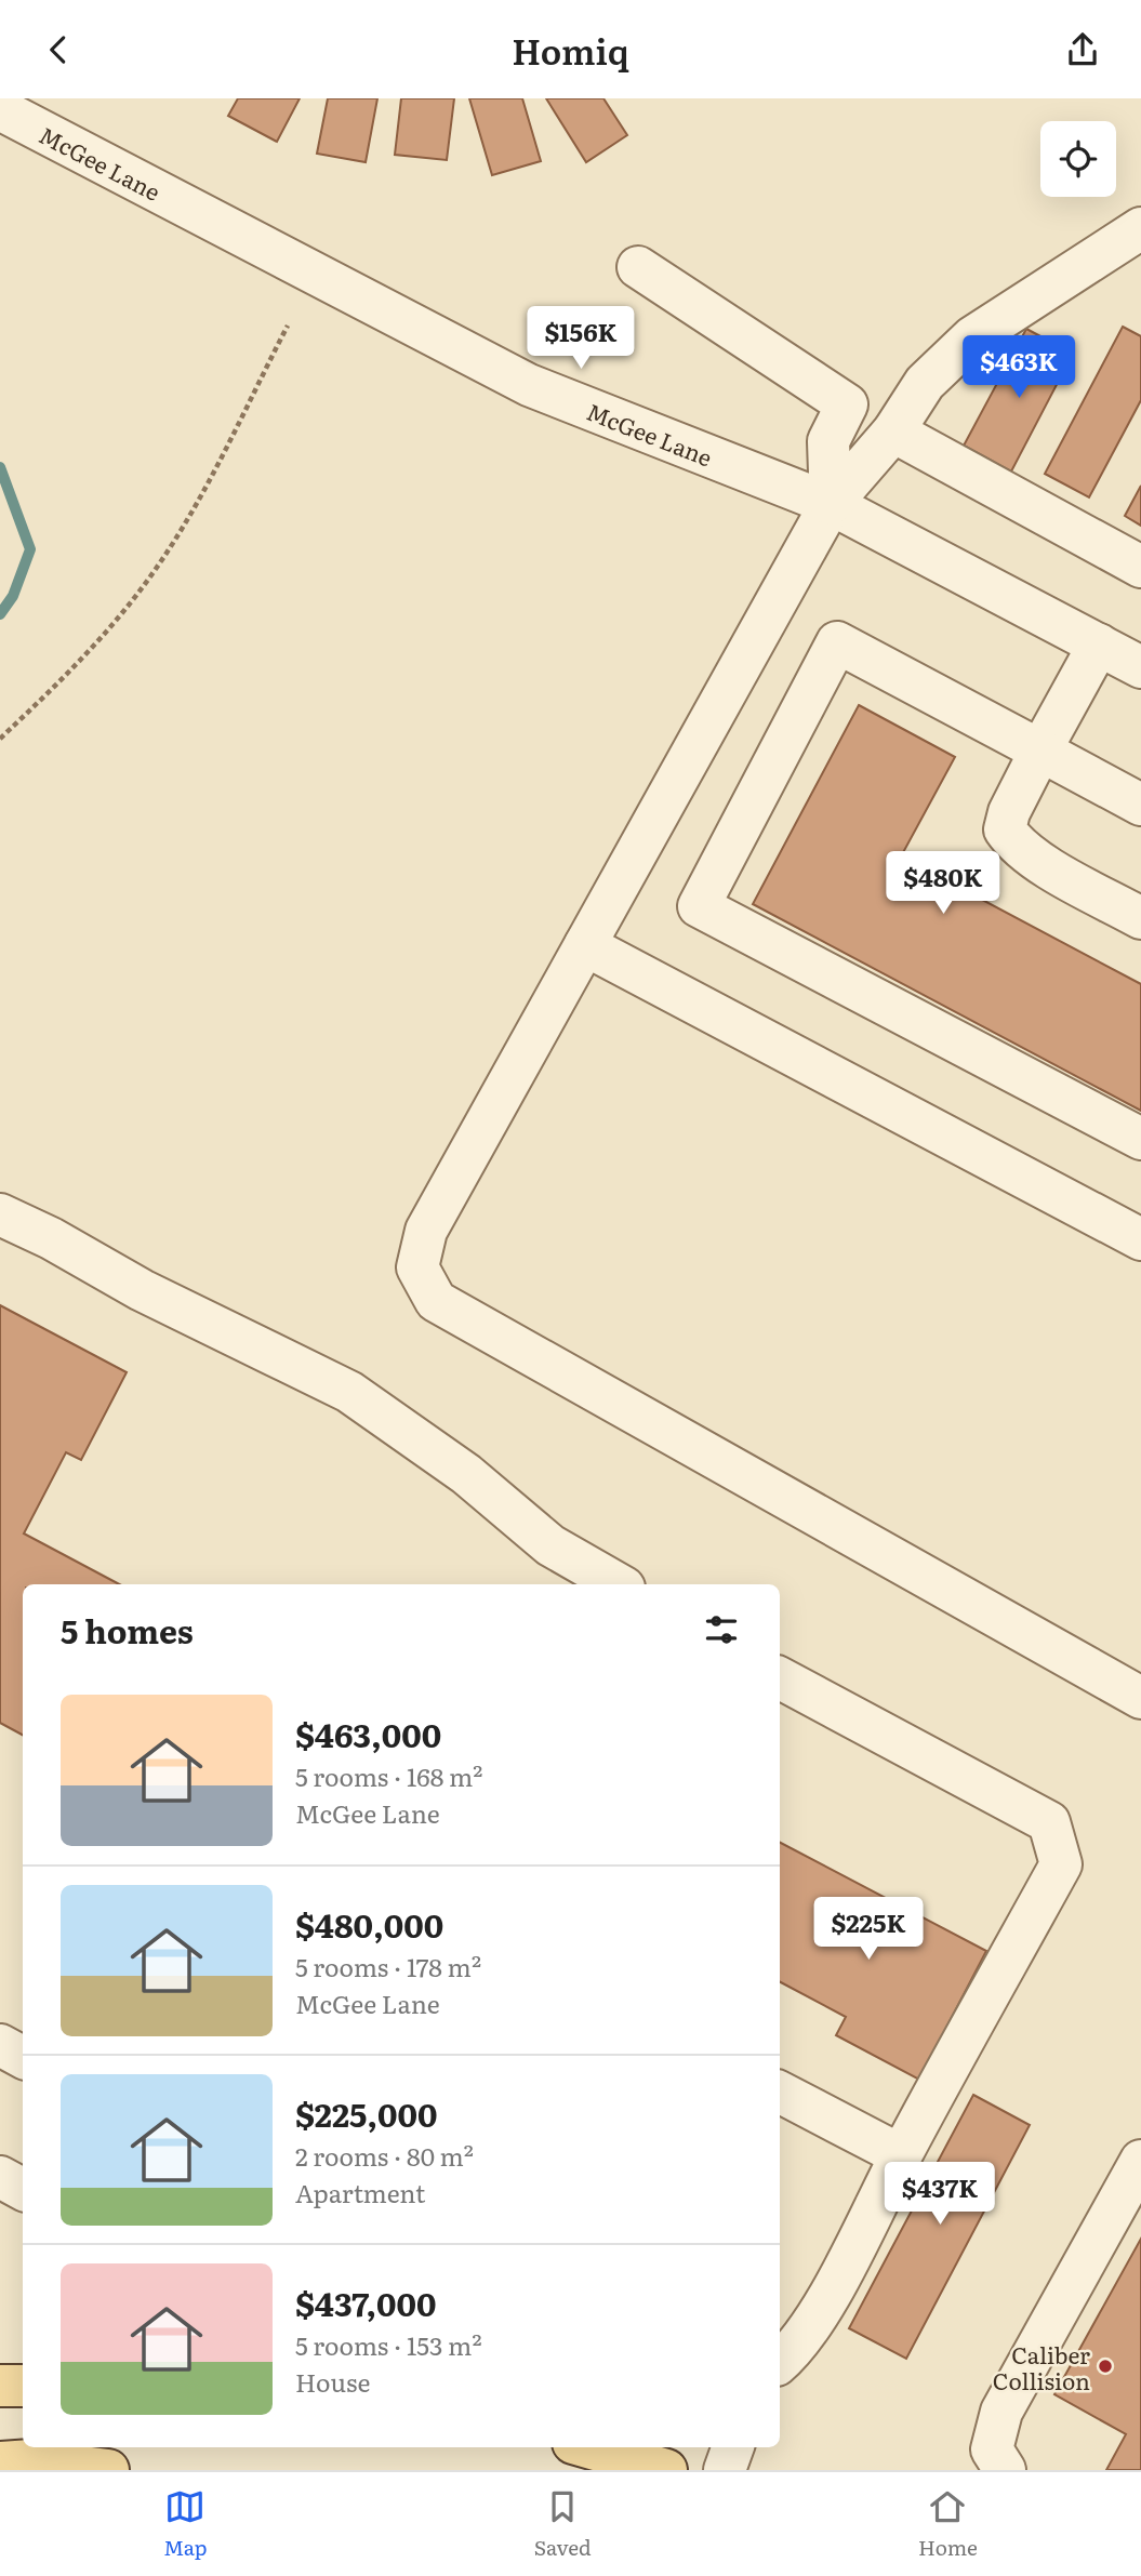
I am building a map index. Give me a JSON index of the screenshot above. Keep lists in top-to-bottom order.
{
  "streets": {
    "street": ["McGee Lane"]
  },
  "places": ["Caliber Collision"],
  "page": {
    "header": "Homiq",
    "price": [
      "$156K",
      "$463K",
      "$480K",
      "$225K",
      "$437K"
    ],
    "heading": "5 homes",
    "list": [
      {
        "name": "$463,000",
        "note": "5 rooms · 168 m² · McGee Lane"
      },
      {
        "name": "$480,000",
        "note": "5 rooms · 178 m² · McGee Lane"
      },
      {
        "name": "$225,000",
        "note": "2 rooms · 80 m² · Apartment"
      },
      {
        "name": "$437,000",
        "note": "5 rooms · 153 m² · House"
      }
    ],
    "tabs": ["Map", "Saved", "Home"]
  }
}
